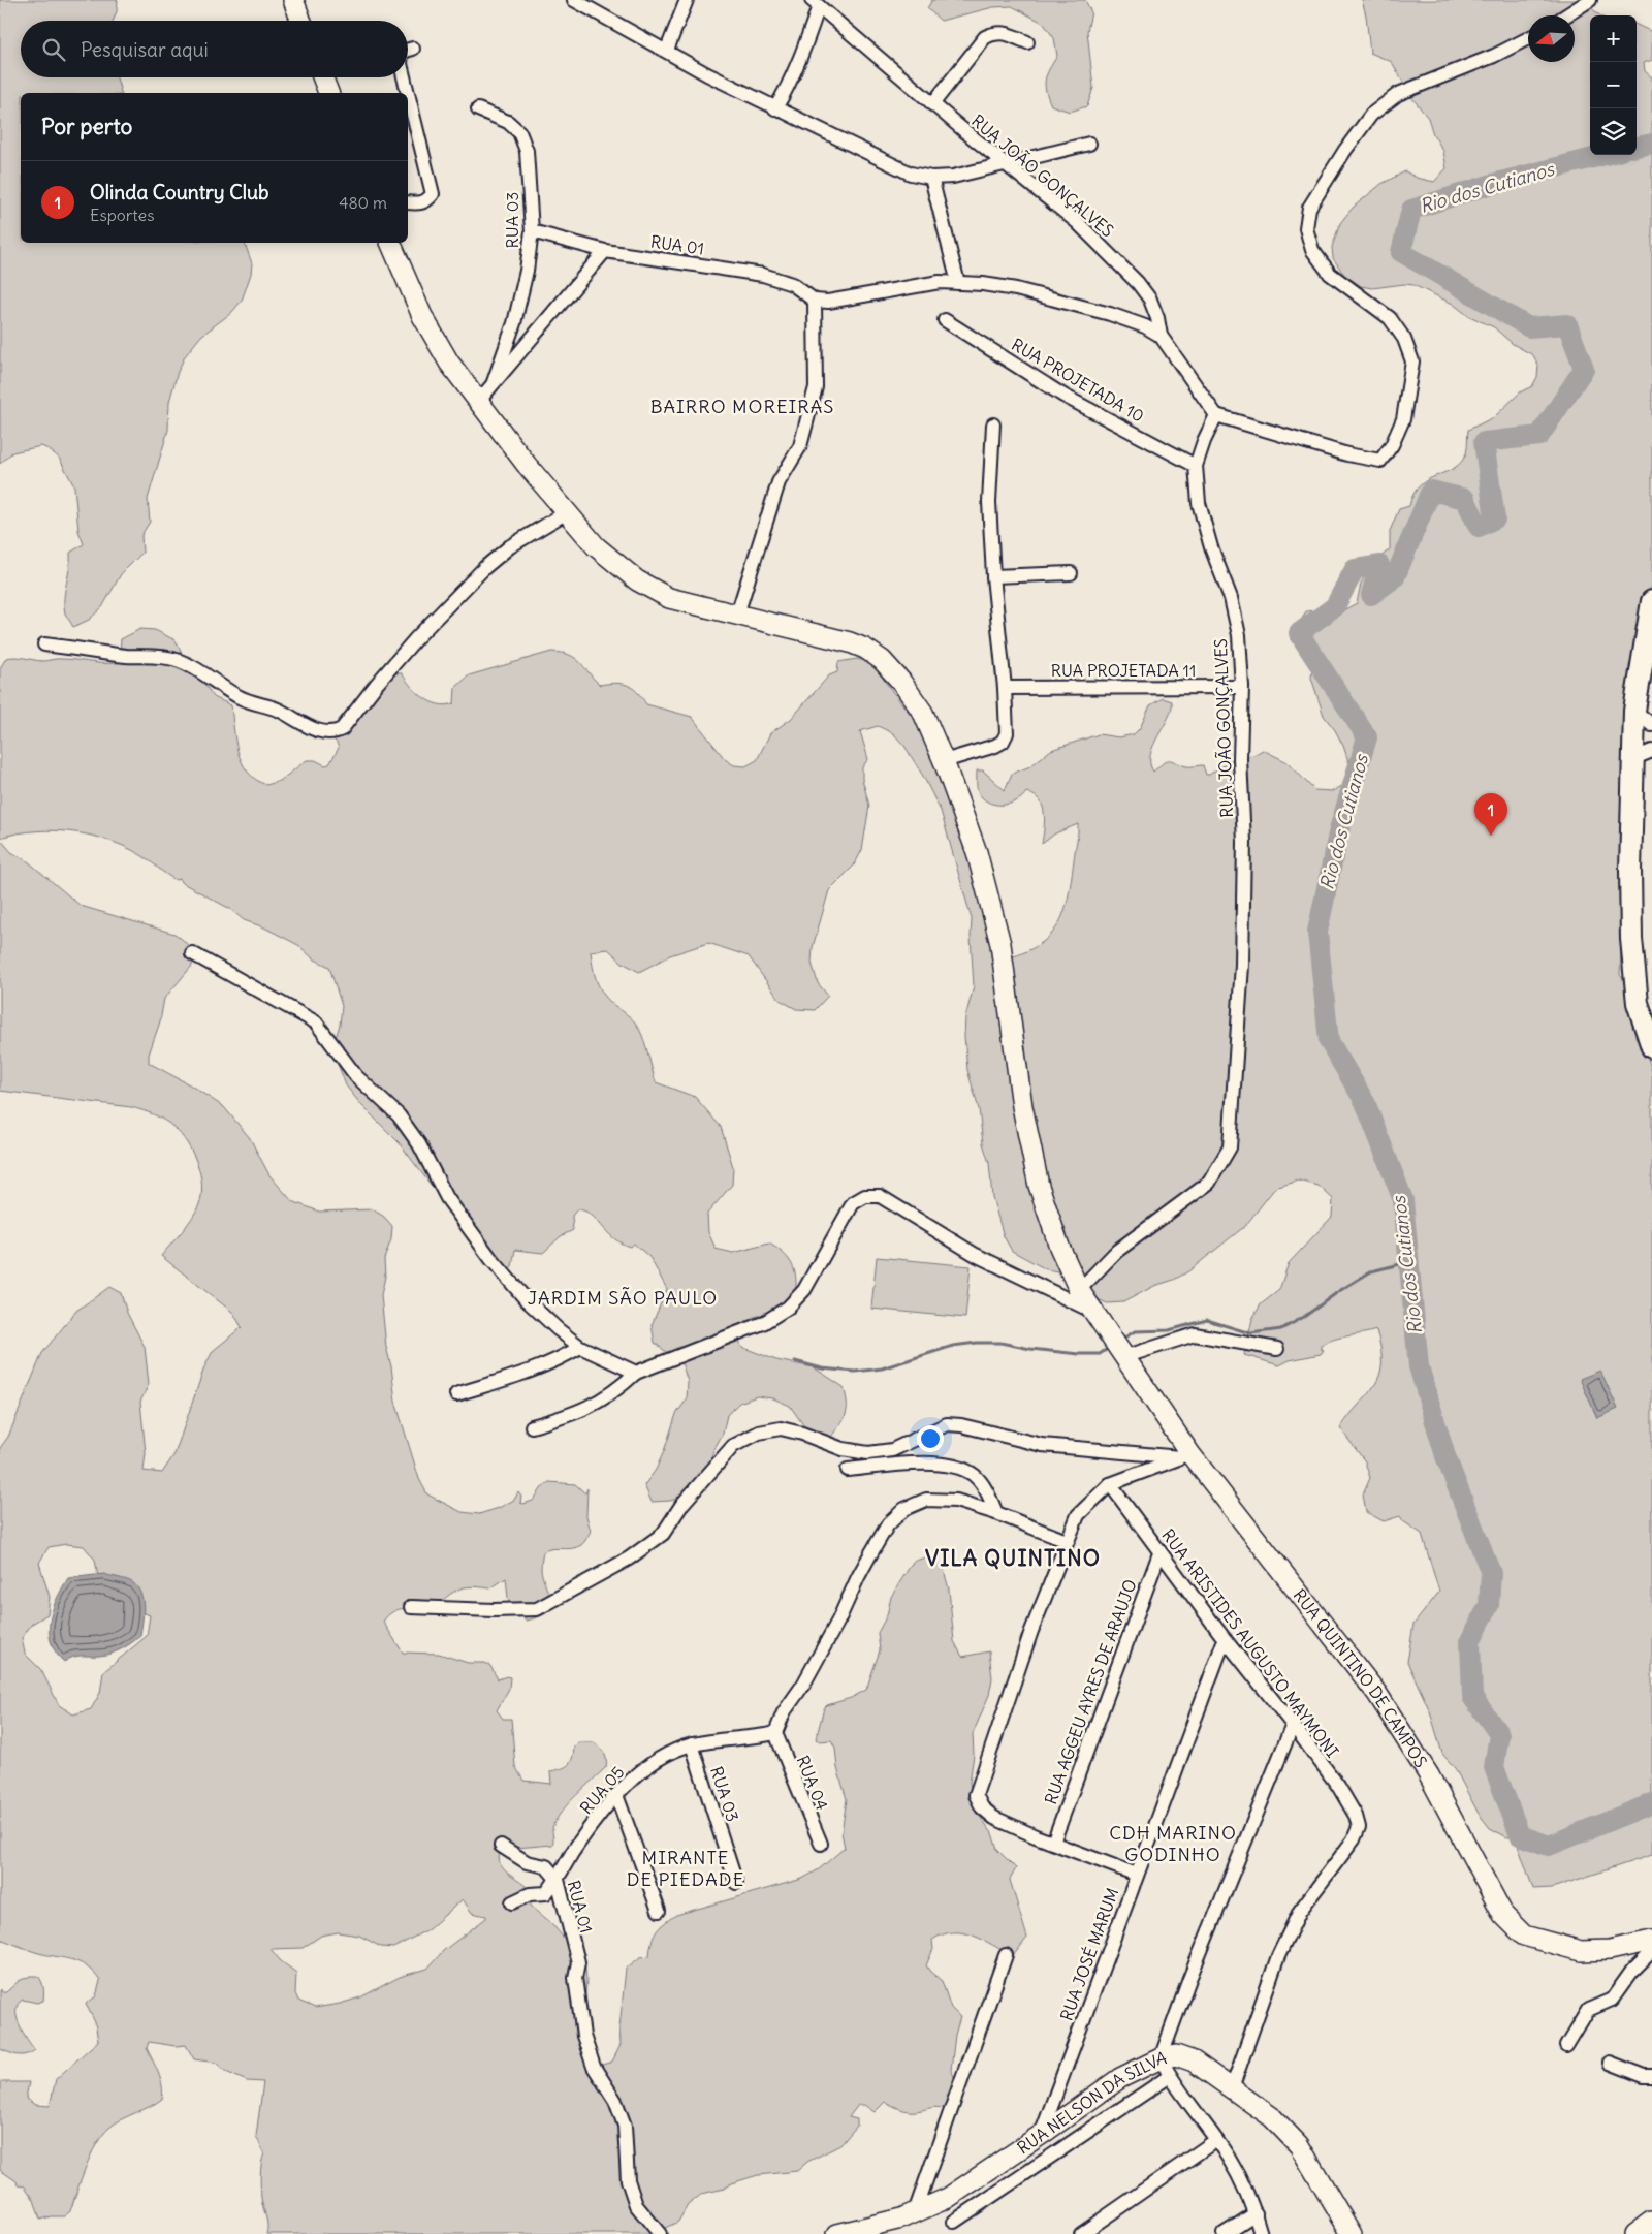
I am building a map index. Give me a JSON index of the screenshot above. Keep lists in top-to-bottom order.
{
  "streets": {
    "main road": ["RUA QUINTINO DE CAMPOS", "RUA NELSON DA SILVA"],
    "street": [
      "RUA JOÃO GONÇALVES",
      "RUA 03",
      "RUA 01",
      "RUA PROJETADA 10",
      "RUA PROJETADA 11",
      "RUA ARISTIDES AUGUSTO MAYMONI",
      "RUA AGGEU AYRES DE ARAUJO",
      "RUA 04",
      "RUA 05",
      "RUA JOSÉ MARUM"
    ]
  },
  "crossings": [
    ["RUA JOÃO GONÇALVES", "RUA PROJETADA 10"],
    ["RUA JOÃO GONÇALVES", "RUA PROJETADA 11"],
    ["RUA JOÃO GONÇALVES", "RUA QUINTINO DE CAMPOS"],
    ["RUA 03", "RUA 01"],
    ["RUA 03", "RUA 05"],
    ["RUA 01", "RUA 05"],
    ["RUA ARISTIDES AUGUSTO MAYMONI", "RUA AGGEU AYRES DE ARAUJO"],
    ["RUA ARISTIDES AUGUSTO MAYMONI", "RUA JOSÉ MARUM"],
    ["RUA ARISTIDES AUGUSTO MAYMONI", "RUA NELSON DA SILVA"],
    ["RUA 04", "RUA 05"],
    ["RUA JOSÉ MARUM", "RUA NELSON DA SILVA"]
  ],
  "districts": [
    "BAIRRO MOREIRAS",
    "JARDIM SÃO PAULO",
    "VILA QUINTINO",
    "CDH MARINO GODINHO",
    "MIRANTE DE PIEDADE"
  ],
  "water": ["Rio dos Cutianos"],
  "north": "left",
  "page": {
    "map_buttons": ["+", "−"],
    "search": "Pesquisar aqui",
    "heading": "Por perto",
    "list": [
      {
        "mark": "1",
        "name": "Olinda Country Club",
        "note": "Esportes",
        "value": "480 m"
      }
    ],
    "pins": "1"
  }
}
